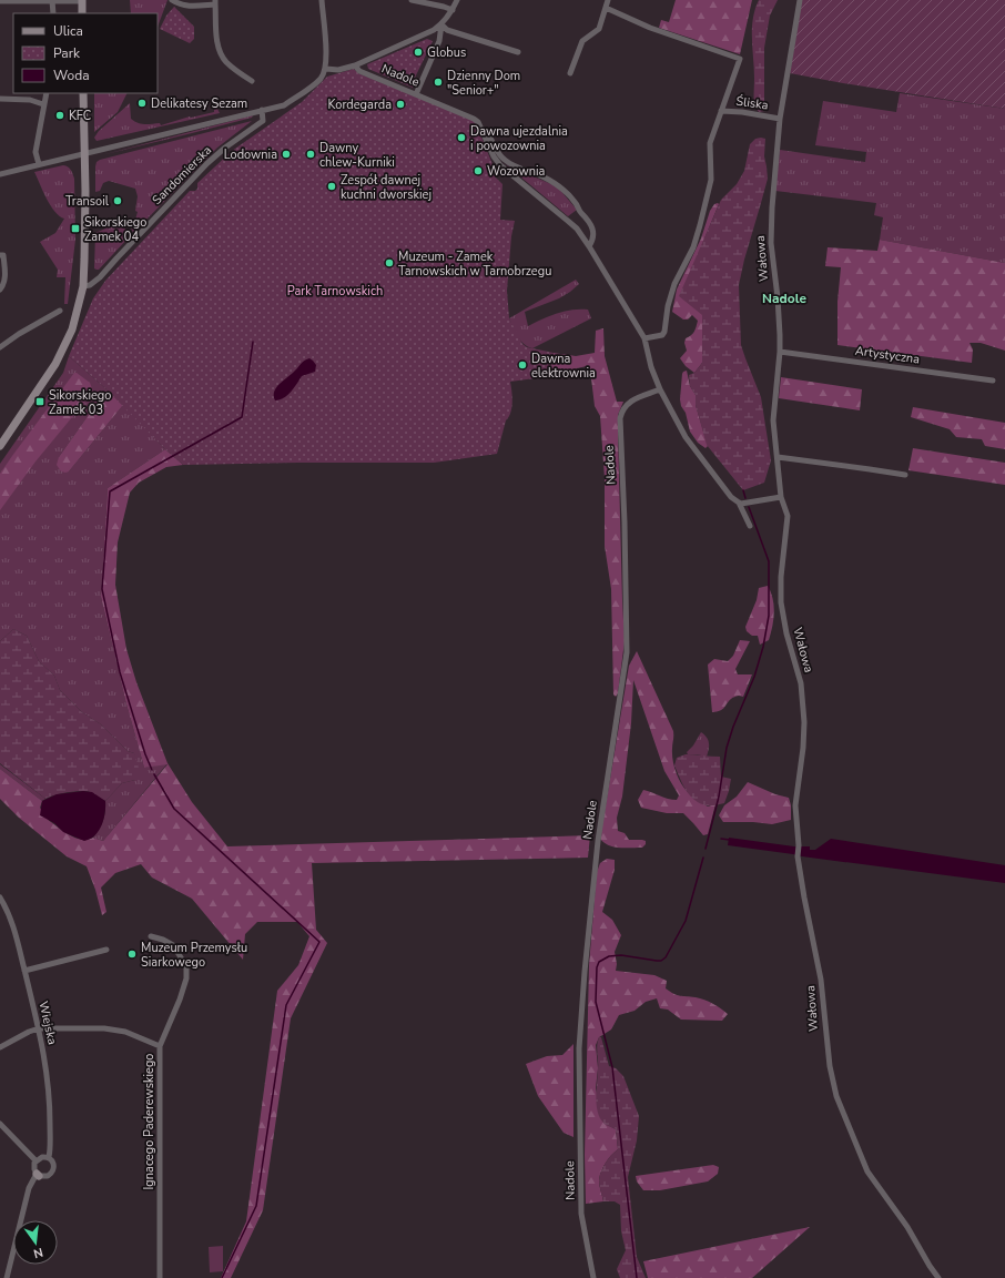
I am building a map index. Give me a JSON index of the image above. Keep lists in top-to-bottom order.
{
  "streets": {
    "street": [
      "Nadole",
      "Śliska",
      "Sandomierska",
      "Wałowa",
      "Artystyczna",
      "Wiejska",
      "Ignacego Paderewskiego"
    ]
  },
  "crossings": [
    ["Śliska", "Wałowa"],
    ["Wałowa", "Artystyczna"]
  ],
  "districts": ["Nadole"],
  "parks": ["Park Tarnowskich"],
  "places": {
    "other": [
      "Globus",
      "Dzienny Dom \"Senior+\"",
      "Delikatesy Sezam",
      "Kordegarda",
      "KFC",
      "Dawna ujezdalnia i powozownia",
      "Lodownia",
      "Dawny chlew-Kurniki",
      "Wozownia",
      "Zespół dawnej kuchni dworskiej",
      "Transoil",
      "Muzeum - Zamek Tarnowskich w Tarnobrzegu",
      "Dawna elektrownia",
      "Muzeum Przemysłu Siarkowego"
    ],
    "transit": ["Sikorskiego Zamek 04", "Sikorskiego Zamek 03"]
  },
  "legend": ["Ulica", "Park", "Woda"],
  "north": "bottom"
}
